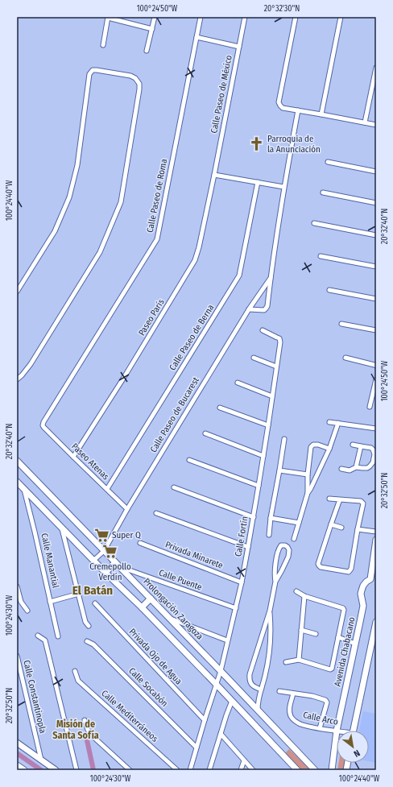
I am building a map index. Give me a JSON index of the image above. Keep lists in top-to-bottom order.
{
  "streets": {
    "street": [
      "Calle Paseo de México",
      "Calle Paseo de Roma",
      "Paseo París",
      "Calle Paseo de Berna",
      "Calle Paseo de Bucarest",
      "Paseo Atenas",
      "Calle Fortín",
      "Privada Minarete",
      "Calle Manantial",
      "Calle Puente",
      "Prolongación Zaragoza",
      "Avenida Chabacano",
      "Privada Ojo de Agua",
      "Calle Socabón",
      "Calle Constantinopla",
      "Calle Mediterráneos",
      "Calle Arco"
    ]
  },
  "crossings": [
    ["Calle Paseo de México", "Paseo París"],
    ["Calle Paseo de Roma", "Paseo Atenas"],
    ["Paseo París", "Paseo Atenas"],
    ["Calle Paseo de Berna", "Paseo Atenas"],
    ["Calle Paseo de Bucarest", "Paseo Atenas"],
    ["Calle Paseo de Bucarest", "Prolongación Zaragoza"],
    ["Calle Fortín", "Privada Minarete"],
    ["Calle Fortín", "Calle Puente"],
    ["Calle Fortín", "Prolongación Zaragoza"],
    ["Calle Fortín", "Privada Ojo de Agua"],
    ["Calle Fortín", "Calle Socabón"],
    ["Calle Puente", "Prolongación Zaragoza"],
    ["Avenida Chabacano", "Calle Arco"]
  ],
  "districts": ["El Batán", "Misión de Santa Sofía"],
  "places": {
    "church": ["Parroquia de la Anunciación"],
    "supermarket": ["Super Q", "Cremepollo Verdín"]
  },
  "north": "bottom right",
  "coordinates": [
    "100°24'50\"W",
    "20°32'30\"N",
    "100°24'40\"W",
    "20°32'40\"N",
    "20°32'50\"N",
    "100°24'30\"W"
  ]
}
